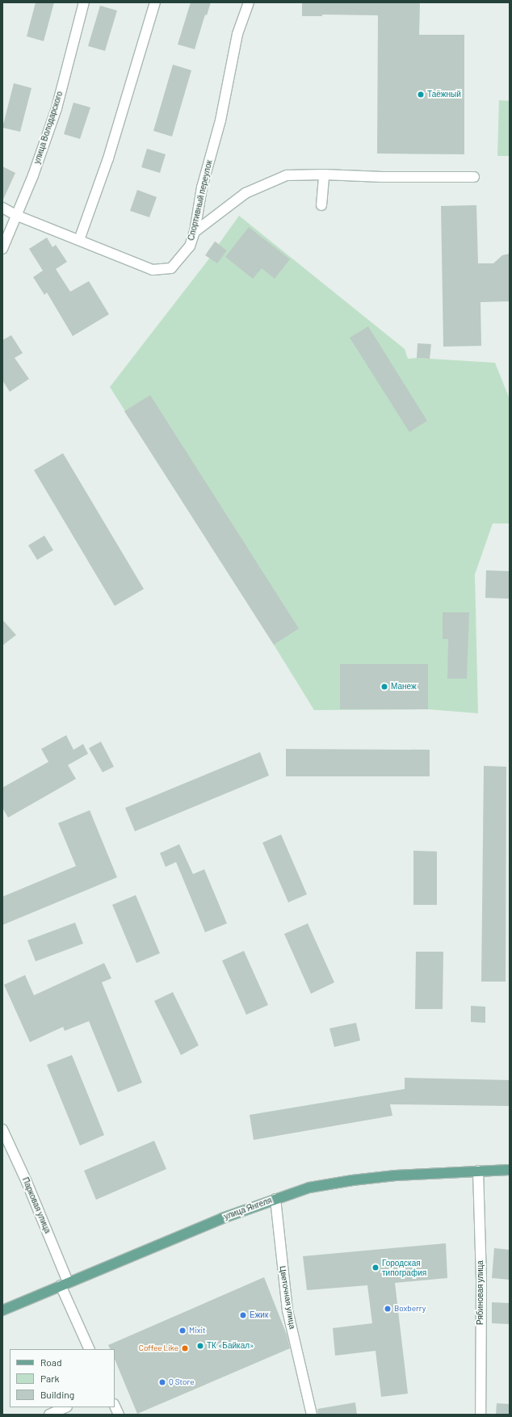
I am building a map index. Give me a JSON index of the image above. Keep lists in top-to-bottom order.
{
  "streets": {
    "main road": ["улица Янгеля"],
    "street": [
      "улица Володарского",
      "Спортивный переулок",
      "Парковая улица",
      "Рябиновая улица",
      "Цветочная улица"
    ]
  },
  "crossings": [
    ["улица Володарского", "Спортивный переулок"],
    ["Парковая улица", "улица Янгеля"],
    ["улица Янгеля", "Рябиновая улица"],
    ["улица Янгеля", "Цветочная улица"]
  ],
  "places": [
    "Таёжный",
    "Манеж",
    "Городская типография",
    "Boxberry",
    "Ежик",
    "Mixit",
    "ТК «Байкал»",
    "Coffee Like",
    "Q Store"
  ],
  "legend": ["Road", "Park", "Building"]
}
